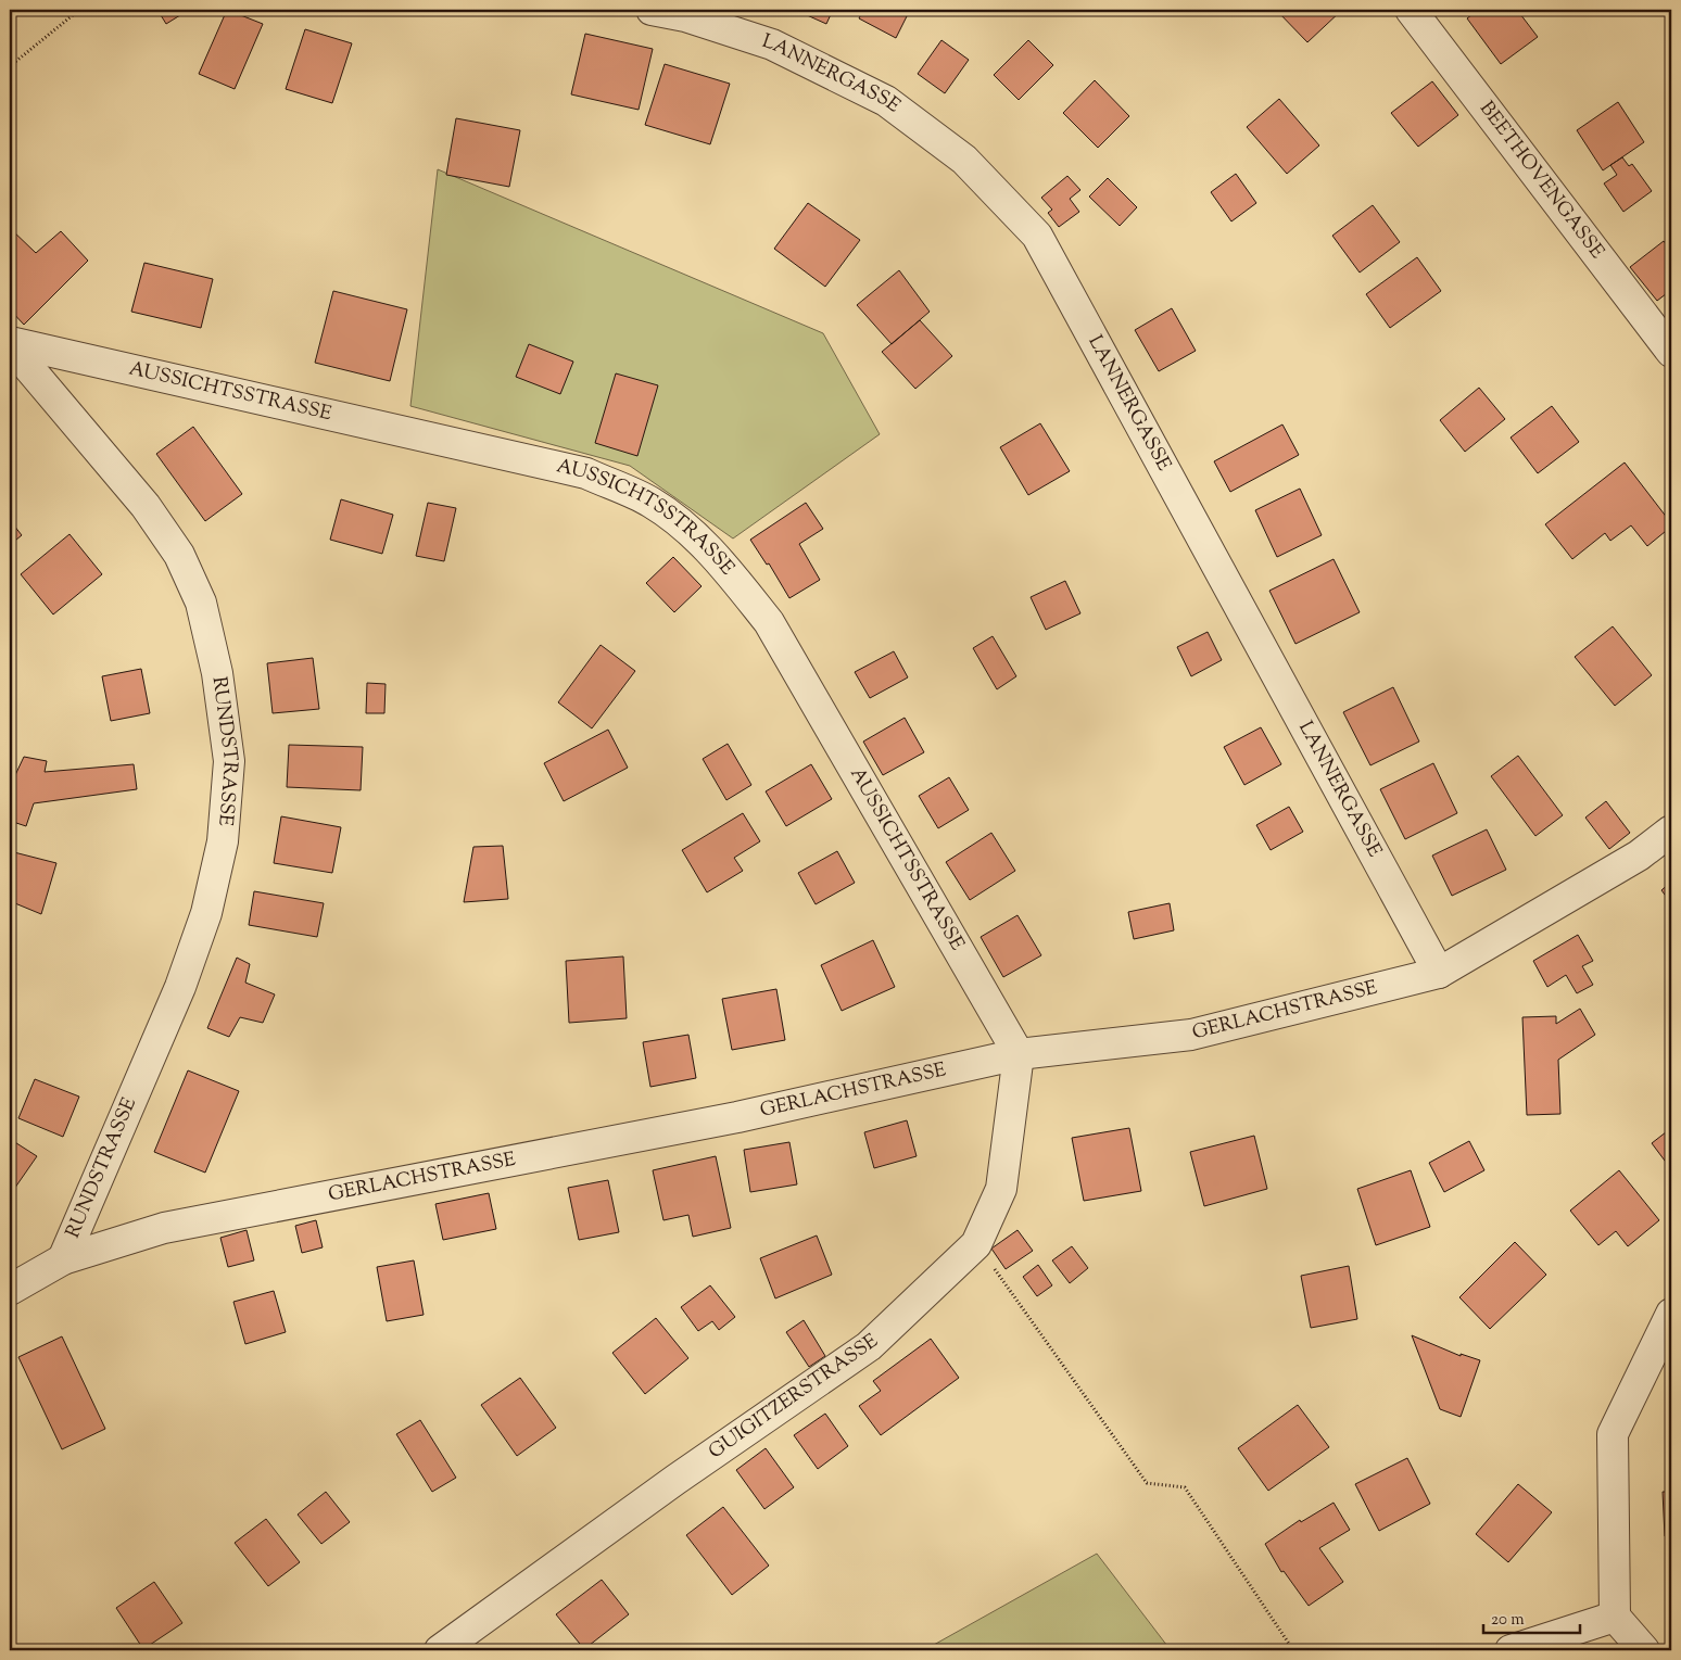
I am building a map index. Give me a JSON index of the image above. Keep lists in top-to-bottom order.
{
  "streets": {
    "street": [
      "LANNERGASSE",
      "BEETHOVENGASSE",
      "AUSSICHTSSTRASSE",
      "RUNDSTRASSE",
      "GERLACHSTRASSE",
      "GUIGITZERSTRASSE"
    ]
  },
  "crossings": [
    ["LANNERGASSE", "GERLACHSTRASSE"],
    ["AUSSICHTSSTRASSE", "RUNDSTRASSE"],
    ["AUSSICHTSSTRASSE", "GERLACHSTRASSE"],
    ["AUSSICHTSSTRASSE", "GUIGITZERSTRASSE"],
    ["RUNDSTRASSE", "GERLACHSTRASSE"],
    ["GERLACHSTRASSE", "GUIGITZERSTRASSE"]
  ],
  "scale_bar": "20 m"
}
